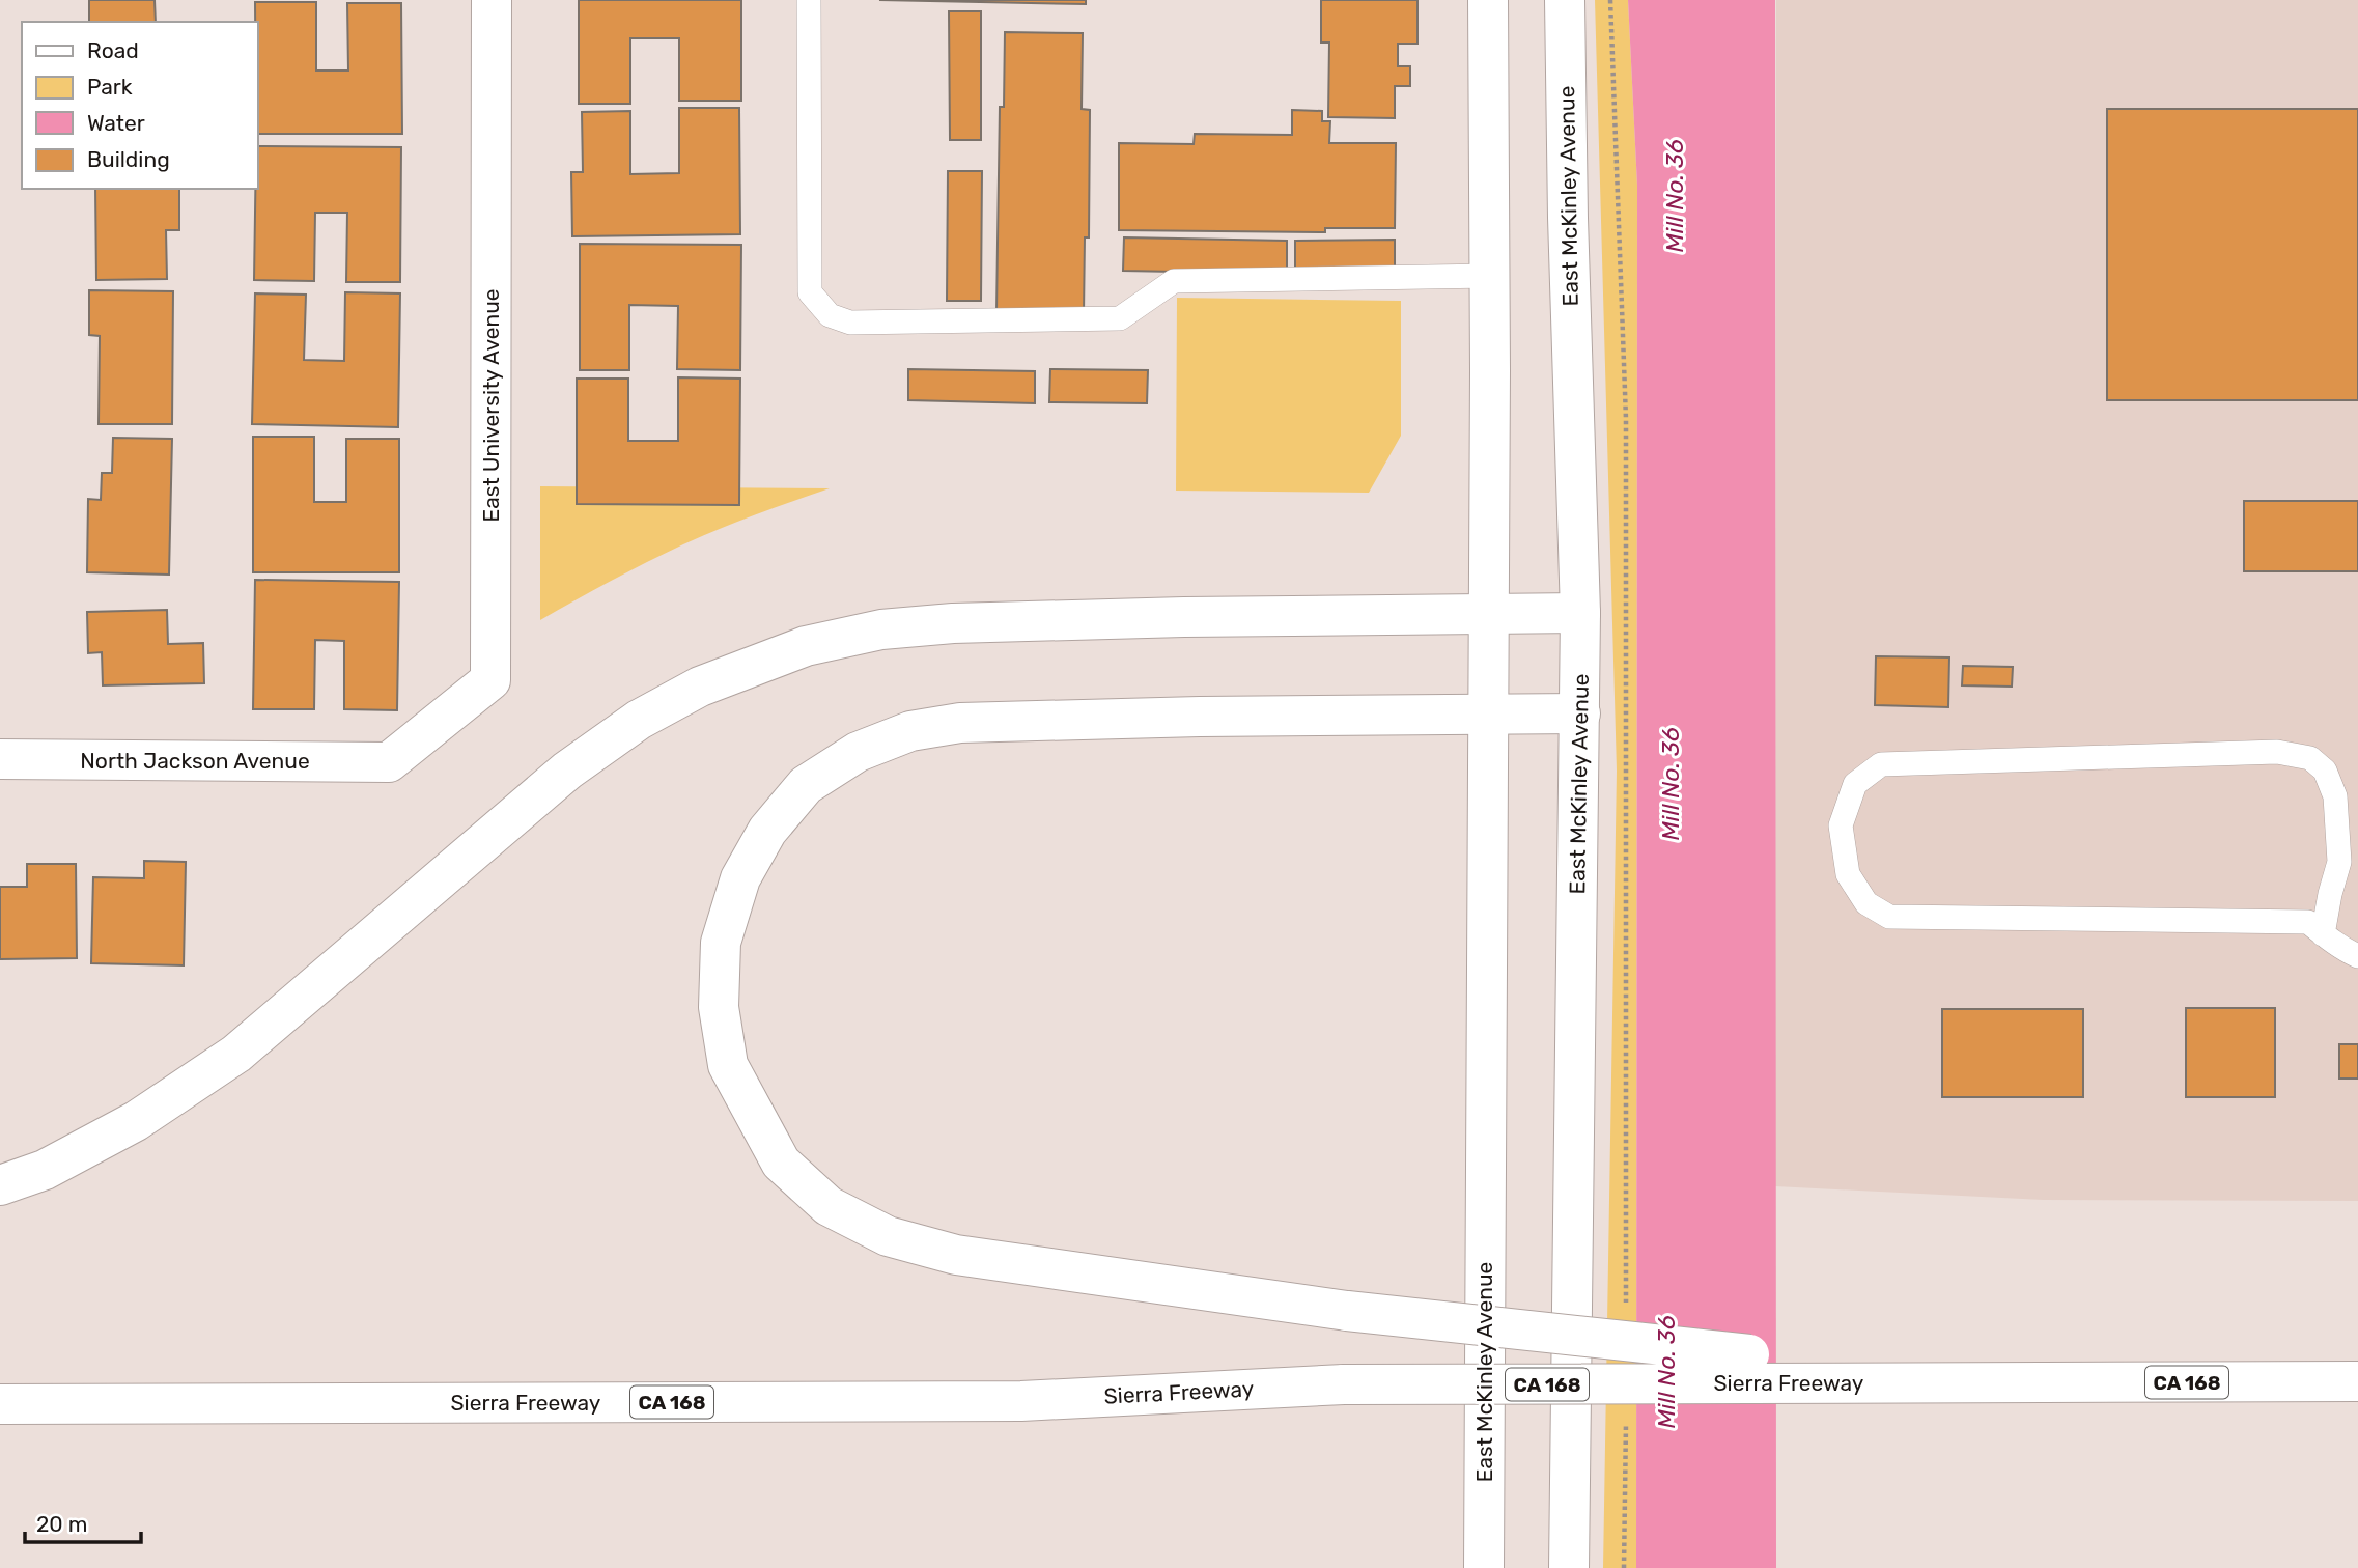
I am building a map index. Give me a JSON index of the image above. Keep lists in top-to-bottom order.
{
  "streets": {
    "main road": [
      "East McKinley Avenue",
      "East University Avenue",
      "North Jackson Avenue",
      "CA 168",
      "Sierra Freeway"
    ]
  },
  "crossings": [
    ["East University Avenue", "North Jackson Avenue"]
  ],
  "water": ["Mill No. 36"],
  "legend": [
    "Road",
    "Park",
    "Water",
    "Building"
  ],
  "scale_bar": "20 m"
}
